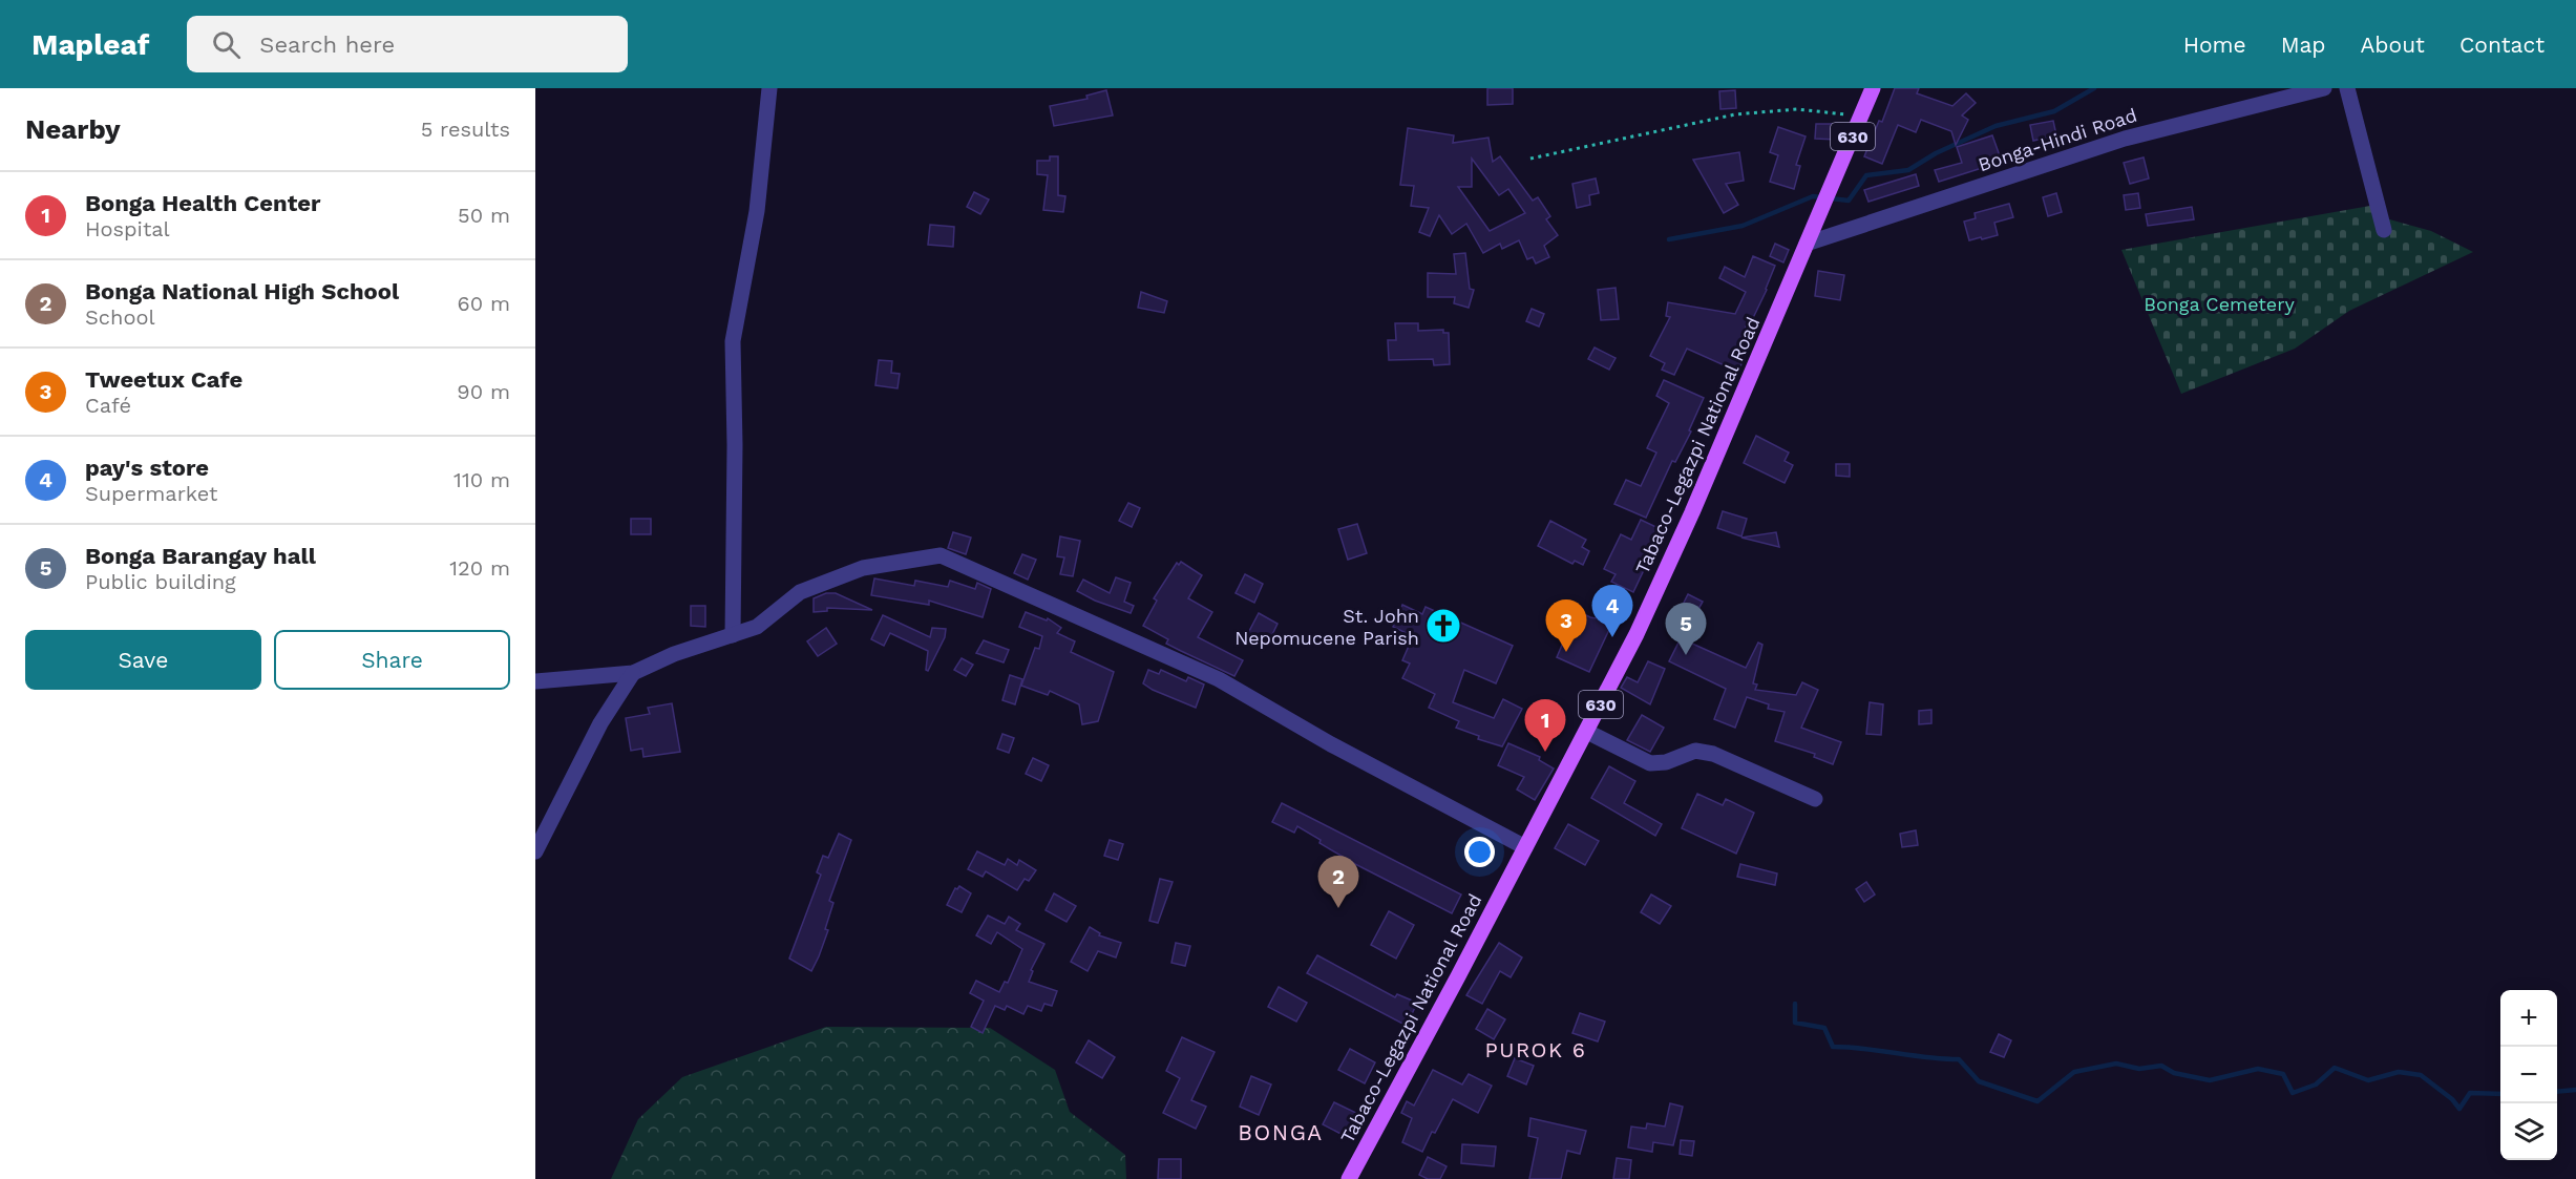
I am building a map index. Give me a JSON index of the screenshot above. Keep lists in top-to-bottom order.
{
  "streets": {
    "main road": ["630", "Tabaco-Legazpi National Road"],
    "street": ["Bonga-Hindi Road"]
  },
  "crossings": [
    ["Bonga-Hindi Road", "Tabaco-Legazpi National Road"]
  ],
  "districts": ["PUROK 6", "BONGA"],
  "parks": ["Bonga Cemetery"],
  "places": {
    "church": ["St. John Nepomucene Parish"]
  },
  "page": {
    "header": "Mapleaf",
    "search": "Search here",
    "nav": [
      "Home",
      "Map",
      "About",
      "Contact"
    ],
    "heading": ["Nearby", "5 results"],
    "list": [
      {
        "mark": "1",
        "name": "Bonga Health Center",
        "note": "Hospital",
        "value": "50 m"
      },
      {
        "mark": "2",
        "name": "Bonga National High School",
        "note": "School",
        "value": "60 m"
      },
      {
        "mark": "3",
        "name": "Tweetux Cafe",
        "note": "Café",
        "value": "90 m"
      },
      {
        "mark": "4",
        "name": "pay's store",
        "note": "Supermarket",
        "value": "110 m"
      },
      {
        "mark": "5",
        "name": "Bonga Barangay hall",
        "note": "Public building",
        "value": "120 m"
      }
    ],
    "pins": [
      "4",
      "3",
      "5",
      "1",
      "2"
    ],
    "buttons": ["Save", "Share"],
    "map_buttons": ["+", "−"]
  }
}
